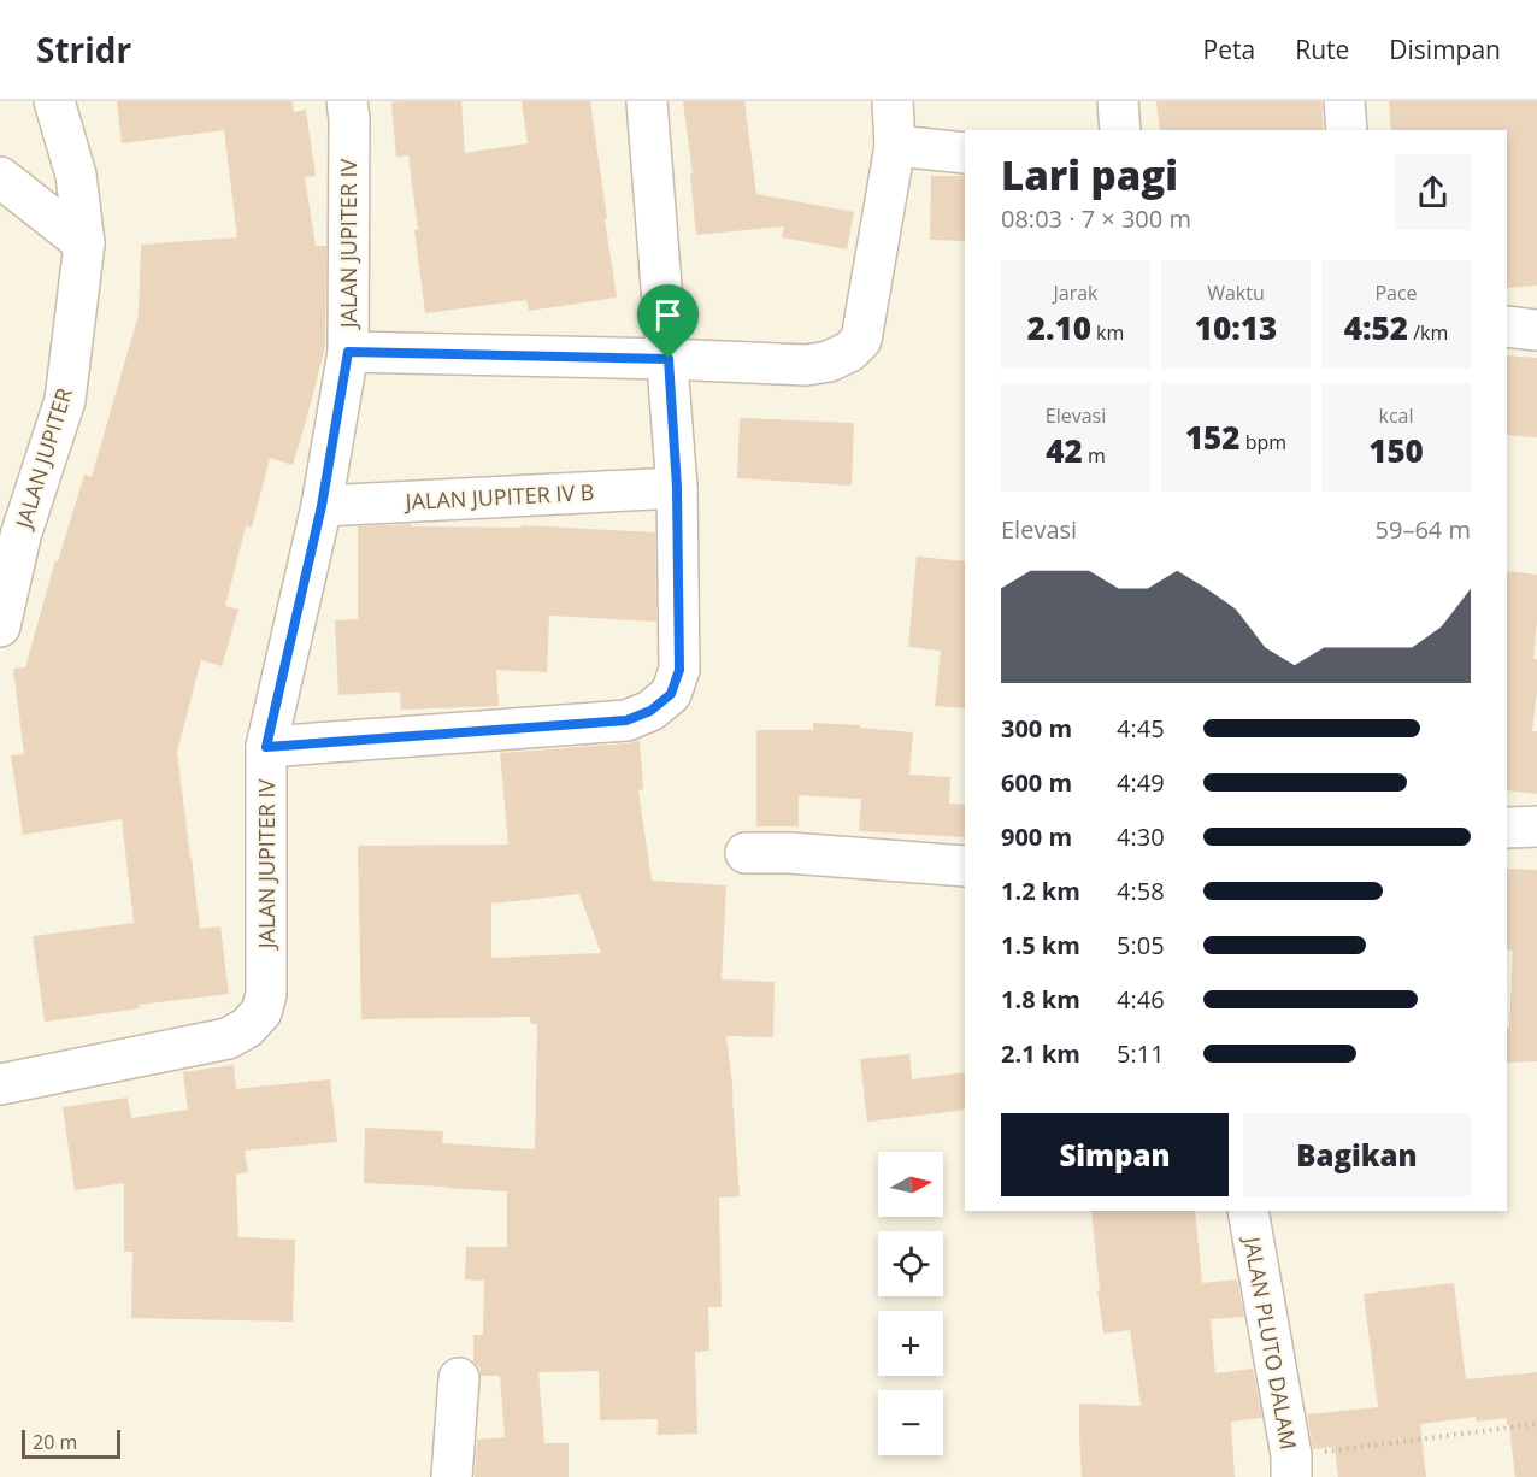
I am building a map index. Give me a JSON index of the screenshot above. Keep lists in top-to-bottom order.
{
  "streets": {
    "street": [
      "JALAN JUPITER IV",
      "JALAN JUPITER",
      "JALAN JUPITER IV B",
      "JALAN PLUTO DALAM"
    ]
  },
  "crossings": [
    ["JALAN JUPITER IV", "JALAN JUPITER IV B"]
  ],
  "scale_bar": "20 m",
  "north": "right",
  "page": {
    "header": "Stridr",
    "nav": ["Peta", "Rute", "Disimpan"],
    "heading": ["Lari pagi", "08:03 · 7 × 300 m"],
    "stats": [
      ["Jarak", "2.10 km"],
      ["Waktu", "10:13"],
      ["Pace", "4:52 /km"],
      ["Elevasi", "42 m"],
      ["152 bpm"],
      ["kcal", "150"]
    ],
    "chart": ["Elevasi", "59–64 m"],
    "list": [
      {
        "name": "300 m",
        "note": "4:45"
      },
      {
        "name": "600 m",
        "note": "4:49"
      },
      {
        "name": "900 m",
        "note": "4:30"
      },
      {
        "name": "1.2 km",
        "note": "4:58"
      },
      {
        "name": "1.5 km",
        "note": "5:05"
      },
      {
        "name": "1.8 km",
        "note": "4:46"
      },
      {
        "name": "2.1 km",
        "note": "5:11"
      }
    ],
    "buttons": ["Simpan", "Bagikan"],
    "map_buttons": ["+", "−"],
    "scale": "20 m"
  }
}
